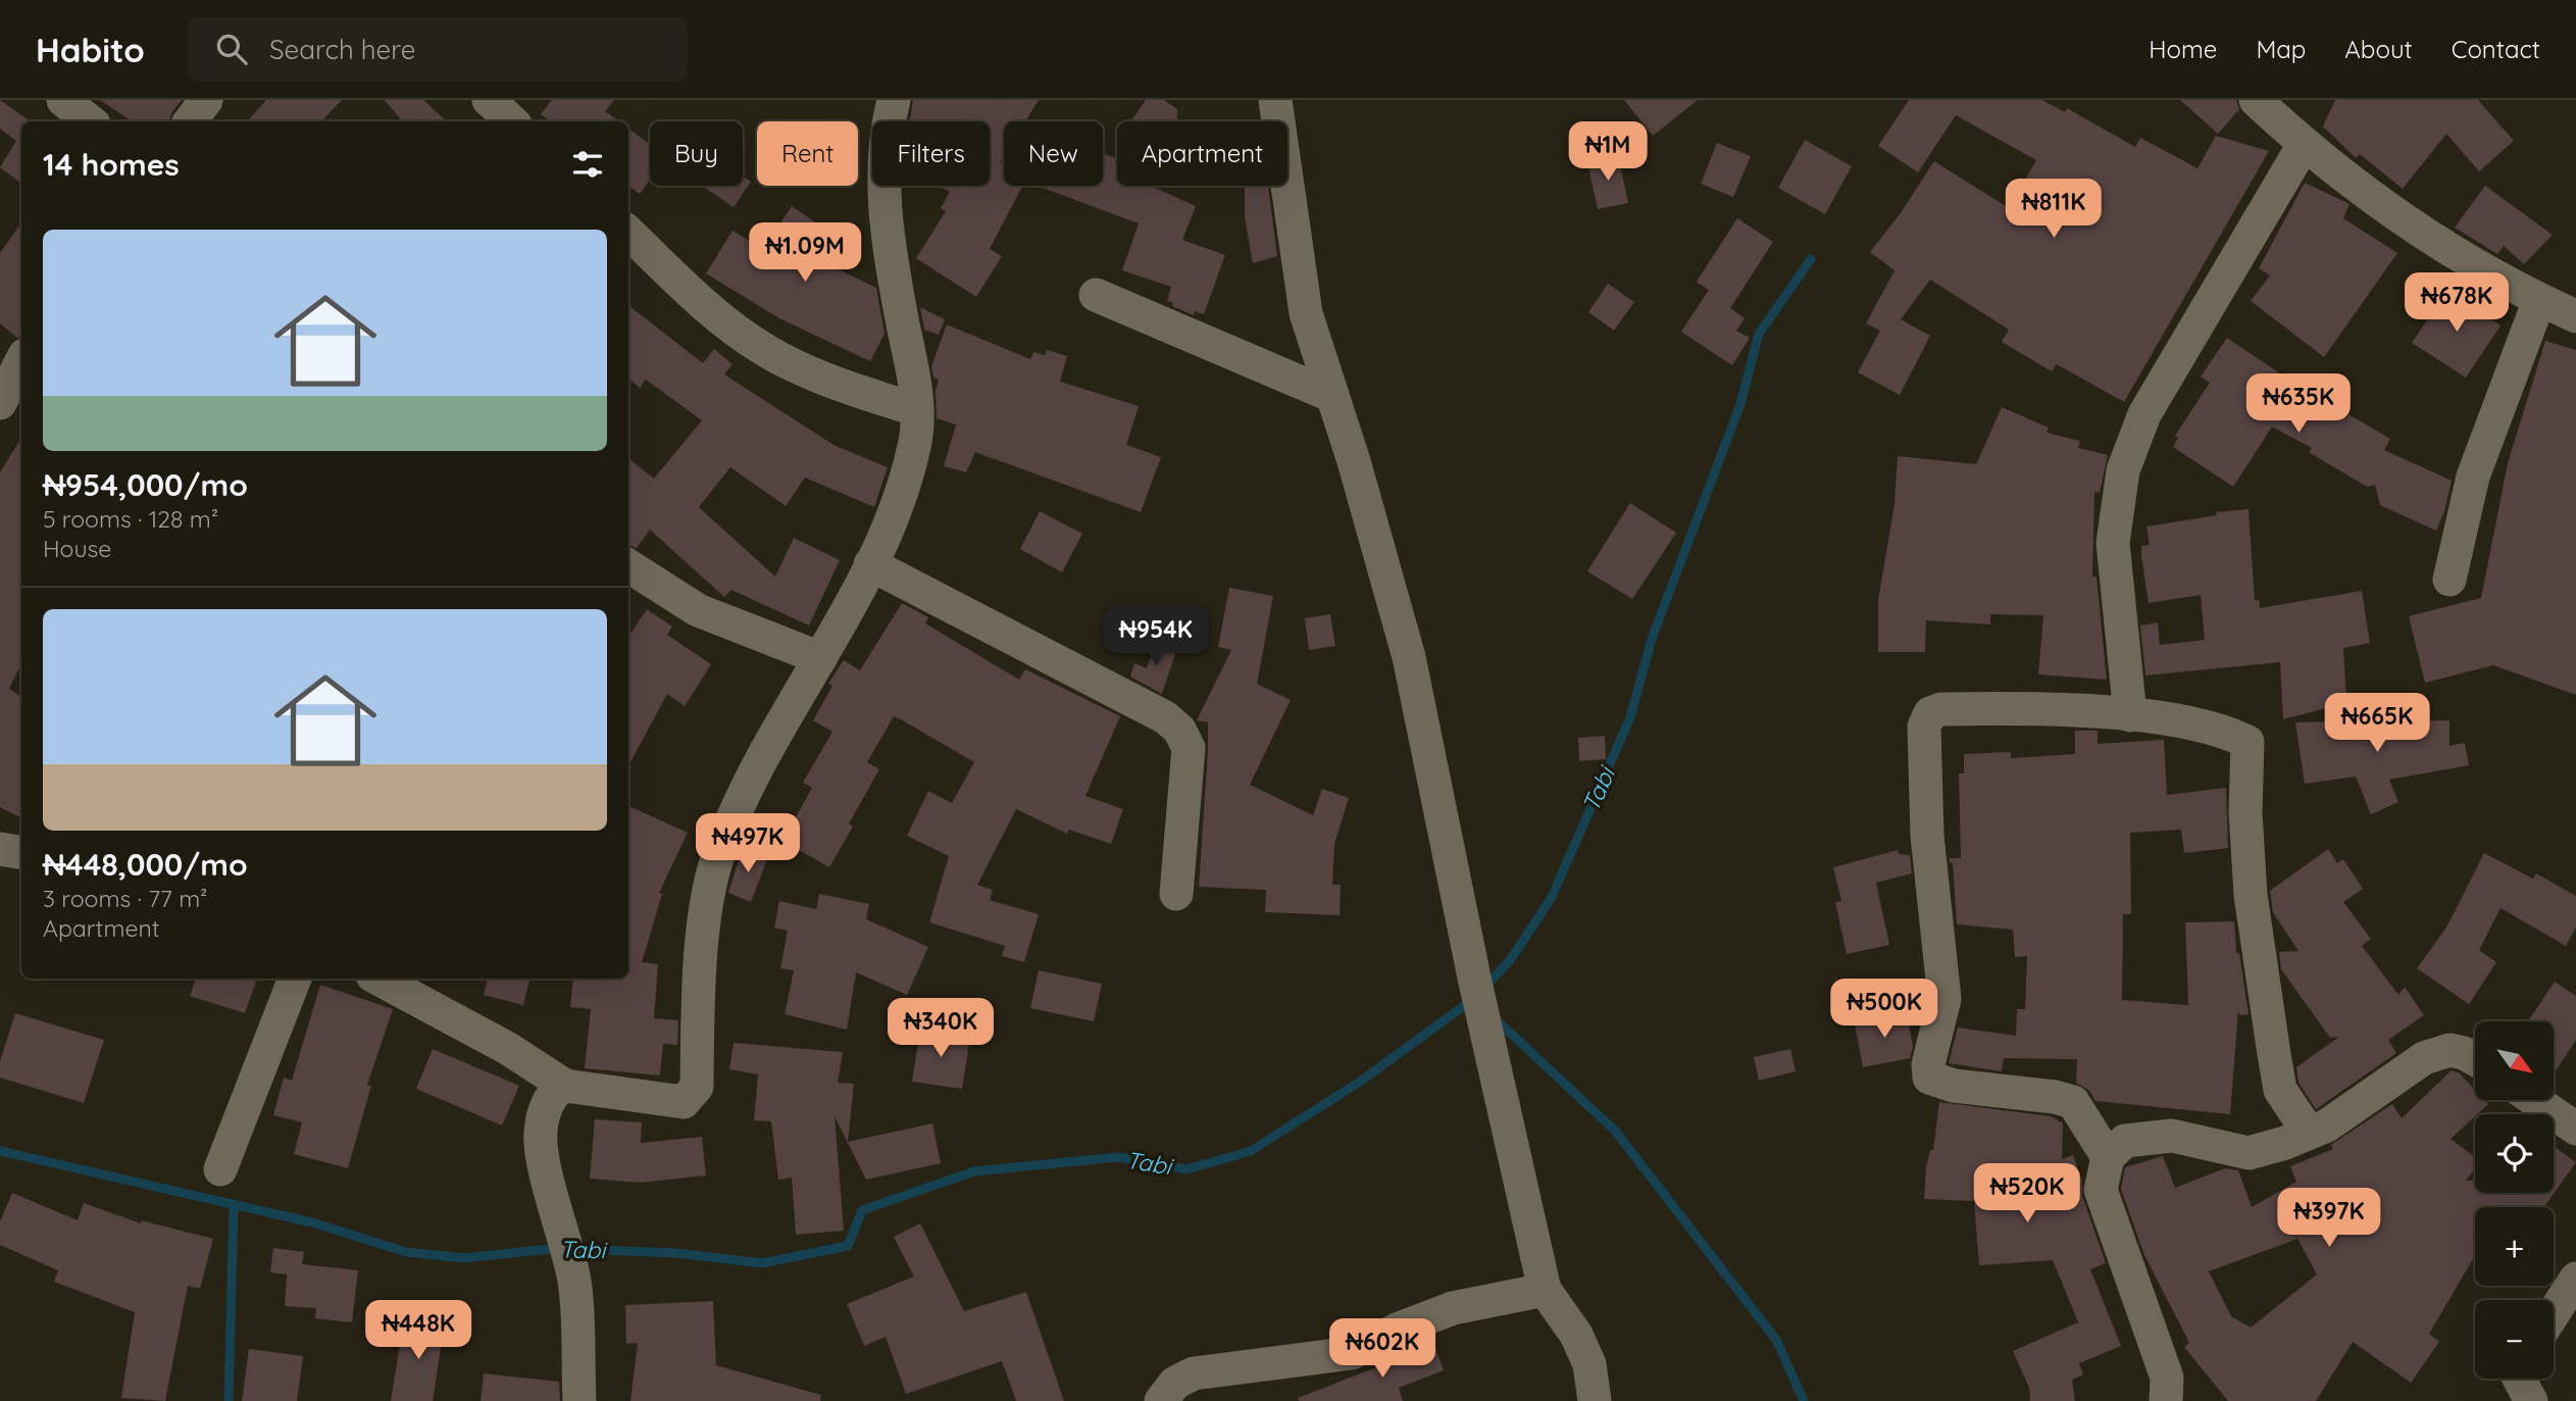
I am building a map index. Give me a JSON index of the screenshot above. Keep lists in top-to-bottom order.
{
  "water": ["Tabi"],
  "north": "bottom right",
  "page": {
    "header": "Habito",
    "search": "Search here",
    "nav": [
      "Home",
      "Map",
      "About",
      "Contact"
    ],
    "price": [
      "₦1M",
      "₦811K",
      "₦1.09M",
      "₦678K",
      "₦635K",
      "₦954K",
      "₦665K",
      "₦497K",
      "₦500K",
      "₦340K",
      "₦520K",
      "₦397K",
      "₦448K",
      "₦602K"
    ],
    "chip": [
      "Buy",
      "Rent",
      "Filters",
      "New",
      "Apartment"
    ],
    "heading": "14 homes",
    "list": [
      {
        "name": "₦954,000/mo",
        "note": "5 rooms · 128 m² · House"
      },
      {
        "name": "₦448,000/mo",
        "note": "3 rooms · 77 m² · Apartment"
      }
    ],
    "map_buttons": ["+", "−"]
  }
}
